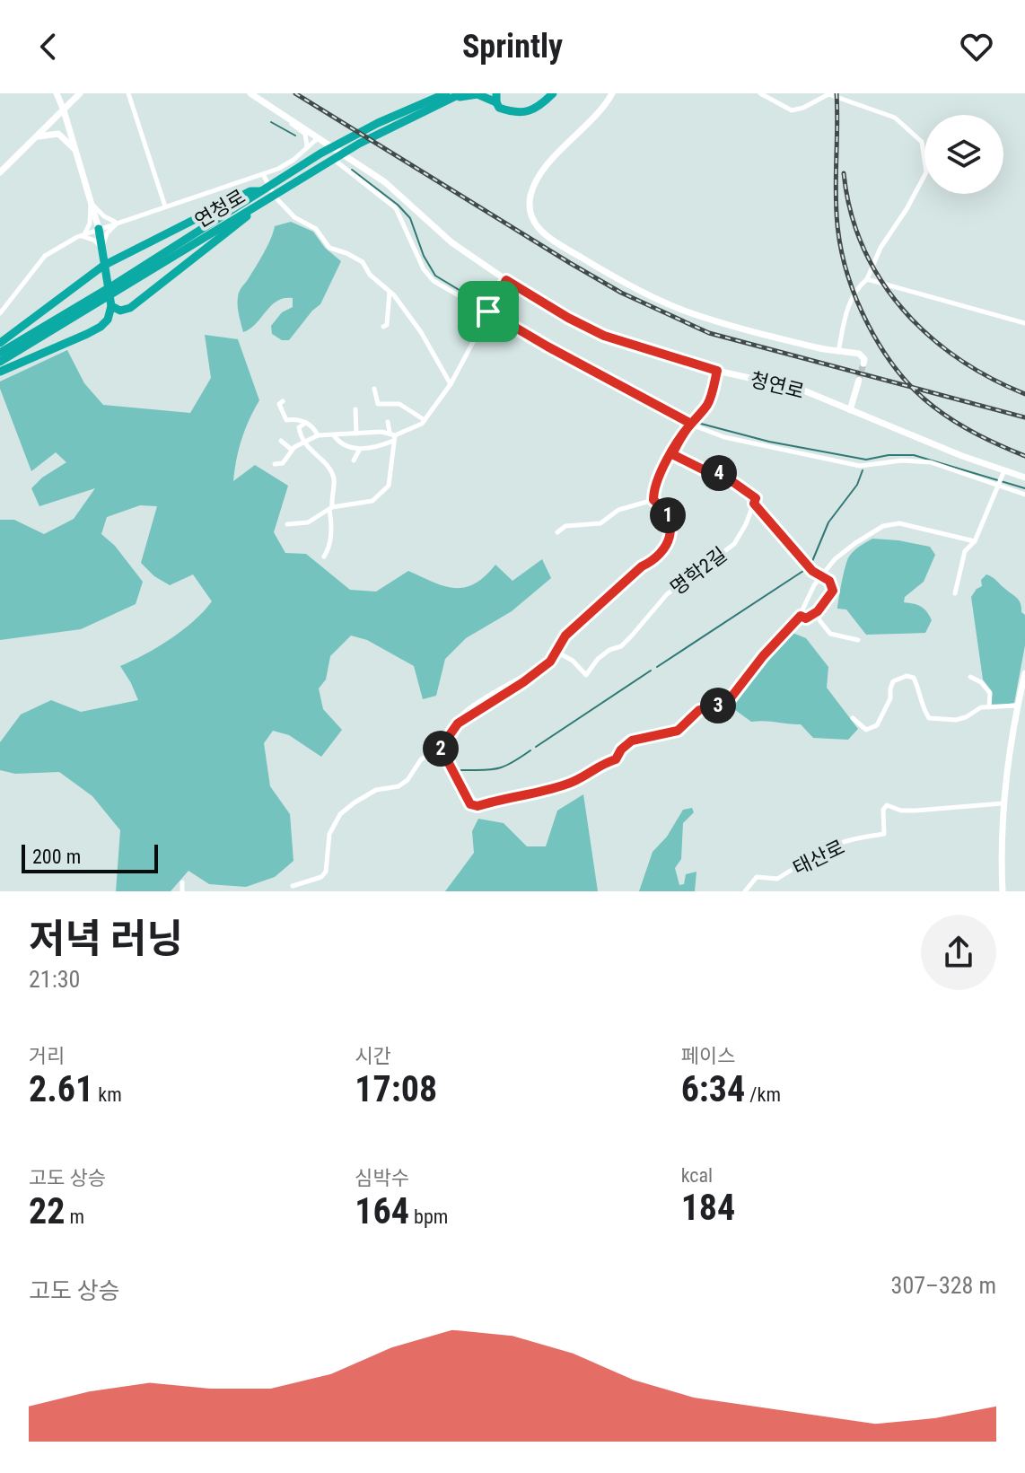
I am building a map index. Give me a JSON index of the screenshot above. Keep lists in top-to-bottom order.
{
  "streets": {
    "highway": ["연청로"],
    "street": ["청연로", "명학2길", "태산로"]
  },
  "scale_bar": "200 m",
  "page": {
    "header": "Sprintly",
    "pins": [
      "4",
      "1",
      "3",
      "2"
    ],
    "scale": "200 m",
    "heading": ["저녁 러닝", "21:30"],
    "stats": [
      ["거리", "2.61 km"],
      ["시간", "17:08"],
      ["페이스", "6:34 /km"],
      ["고도 상승", "22 m"],
      ["심박수", "164 bpm"],
      ["kcal", "184"]
    ],
    "chart": ["고도 상승", "307–328 m"]
  }
}
